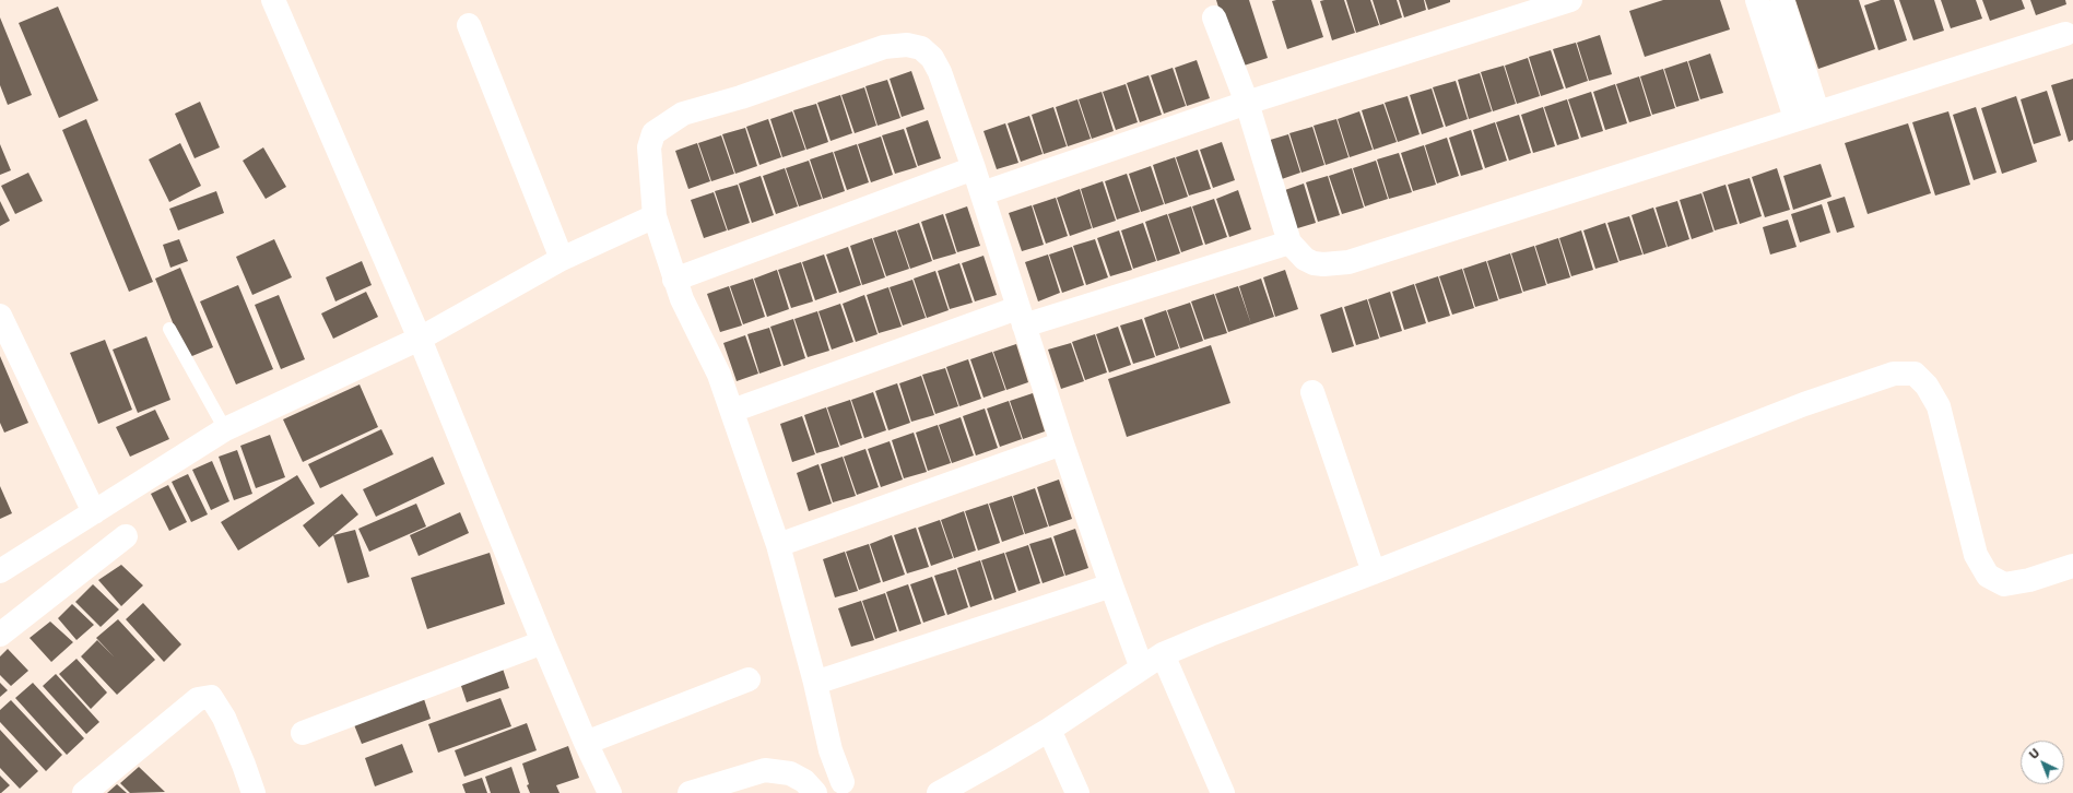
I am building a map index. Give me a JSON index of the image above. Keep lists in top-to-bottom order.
{
  "north": "top left"
}
